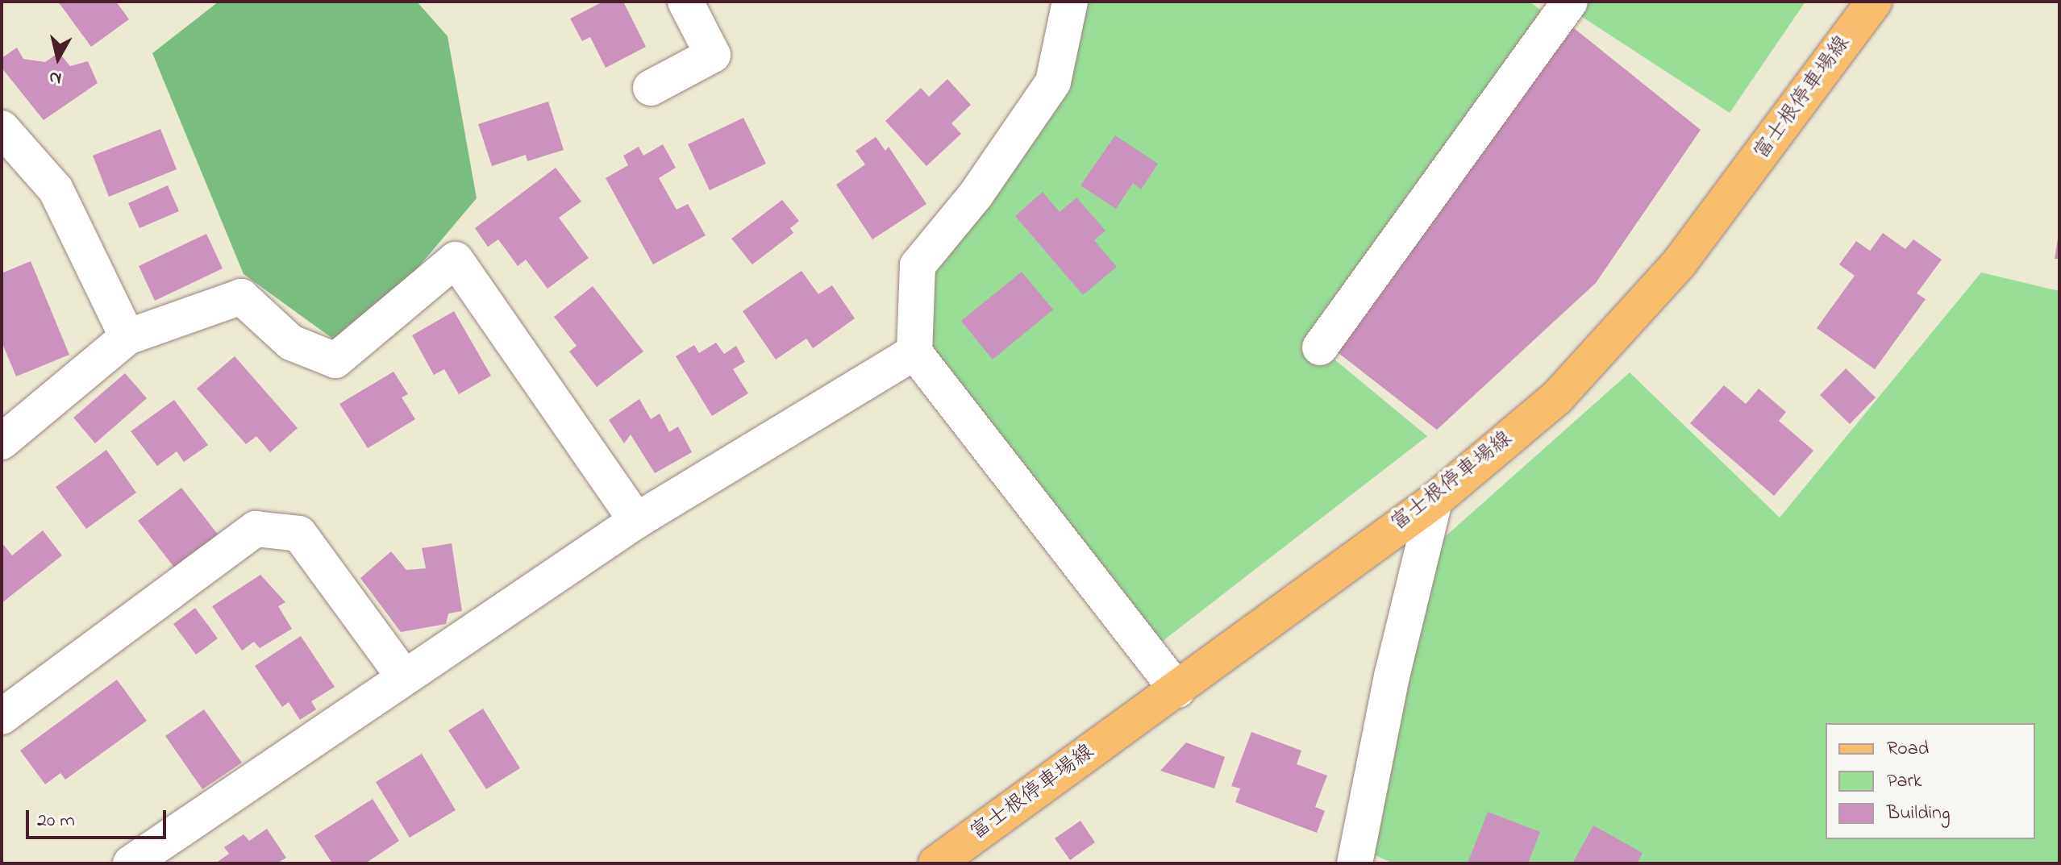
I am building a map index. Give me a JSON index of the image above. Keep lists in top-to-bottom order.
{
  "streets": {
    "main road": ["富士根停車場線"]
  },
  "legend": ["Road", "Park", "Building"],
  "scale_bar": "20 m",
  "north": "bottom"
}
